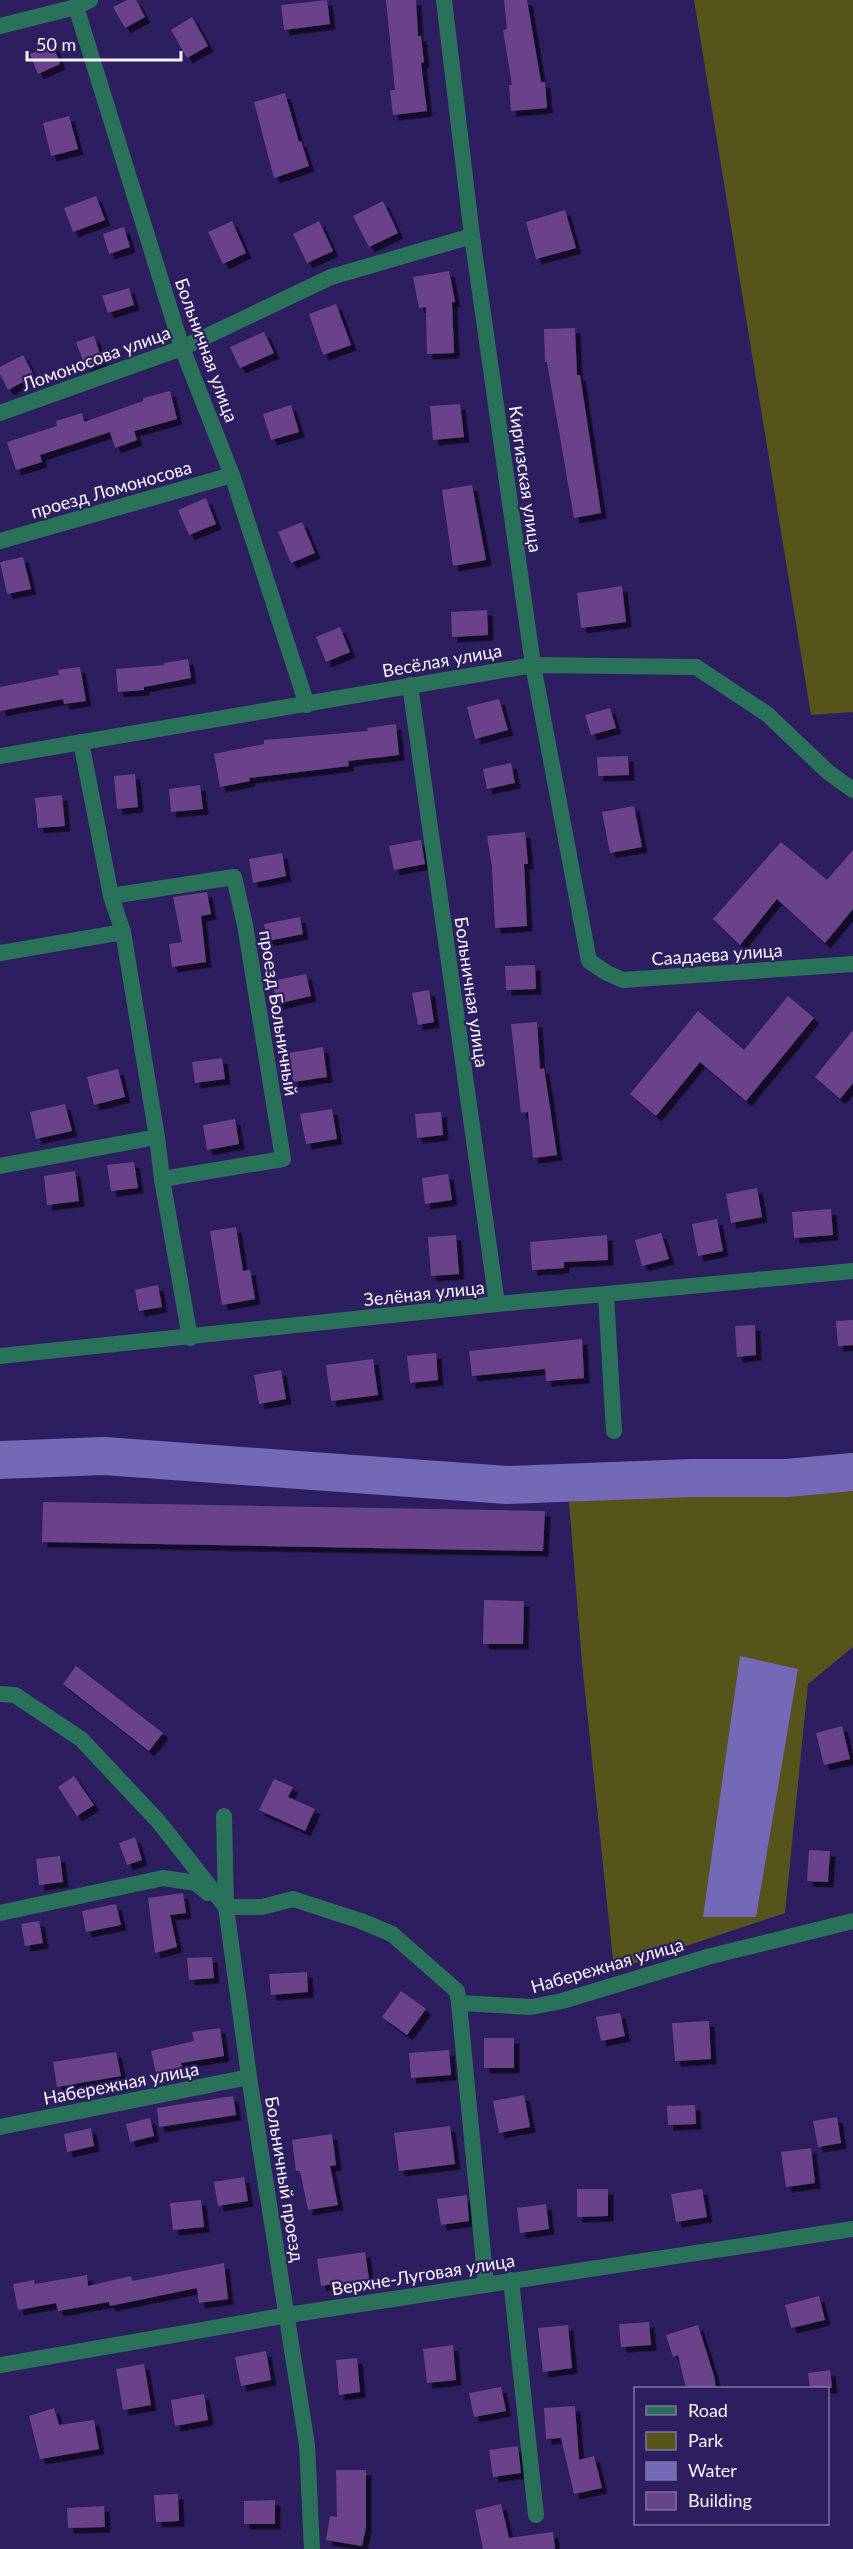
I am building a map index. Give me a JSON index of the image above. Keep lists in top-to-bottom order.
{
  "streets": {
    "street": [
      "Больничная улица",
      "Ломоносова улица",
      "Киргизская улица",
      "проезд Ломоносова",
      "Весёлая улица",
      "Саадаева улица",
      "проезд Больничный",
      "Зелёная улица",
      "Набережная улица",
      "Больничный проезд",
      "Верхне-Луговая улица"
    ]
  },
  "crossings": [
    ["Больничная улица", "Ломоносова улица"],
    ["Больничная улица", "проезд Ломоносова"],
    ["Больничная улица", "Весёлая улица"],
    ["Больничная улица", "Зелёная улица"],
    ["Ломоносова улица", "Киргизская улица"],
    ["Киргизская улица", "Весёлая улица"],
    ["Киргизская улица", "Саадаева улица"],
    ["Набережная улица", "Больничный проезд"],
    ["Больничный проезд", "Верхне-Луговая улица"]
  ],
  "legend": [
    "Road",
    "Park",
    "Water",
    "Building"
  ],
  "scale_bar": "50 m"
}
